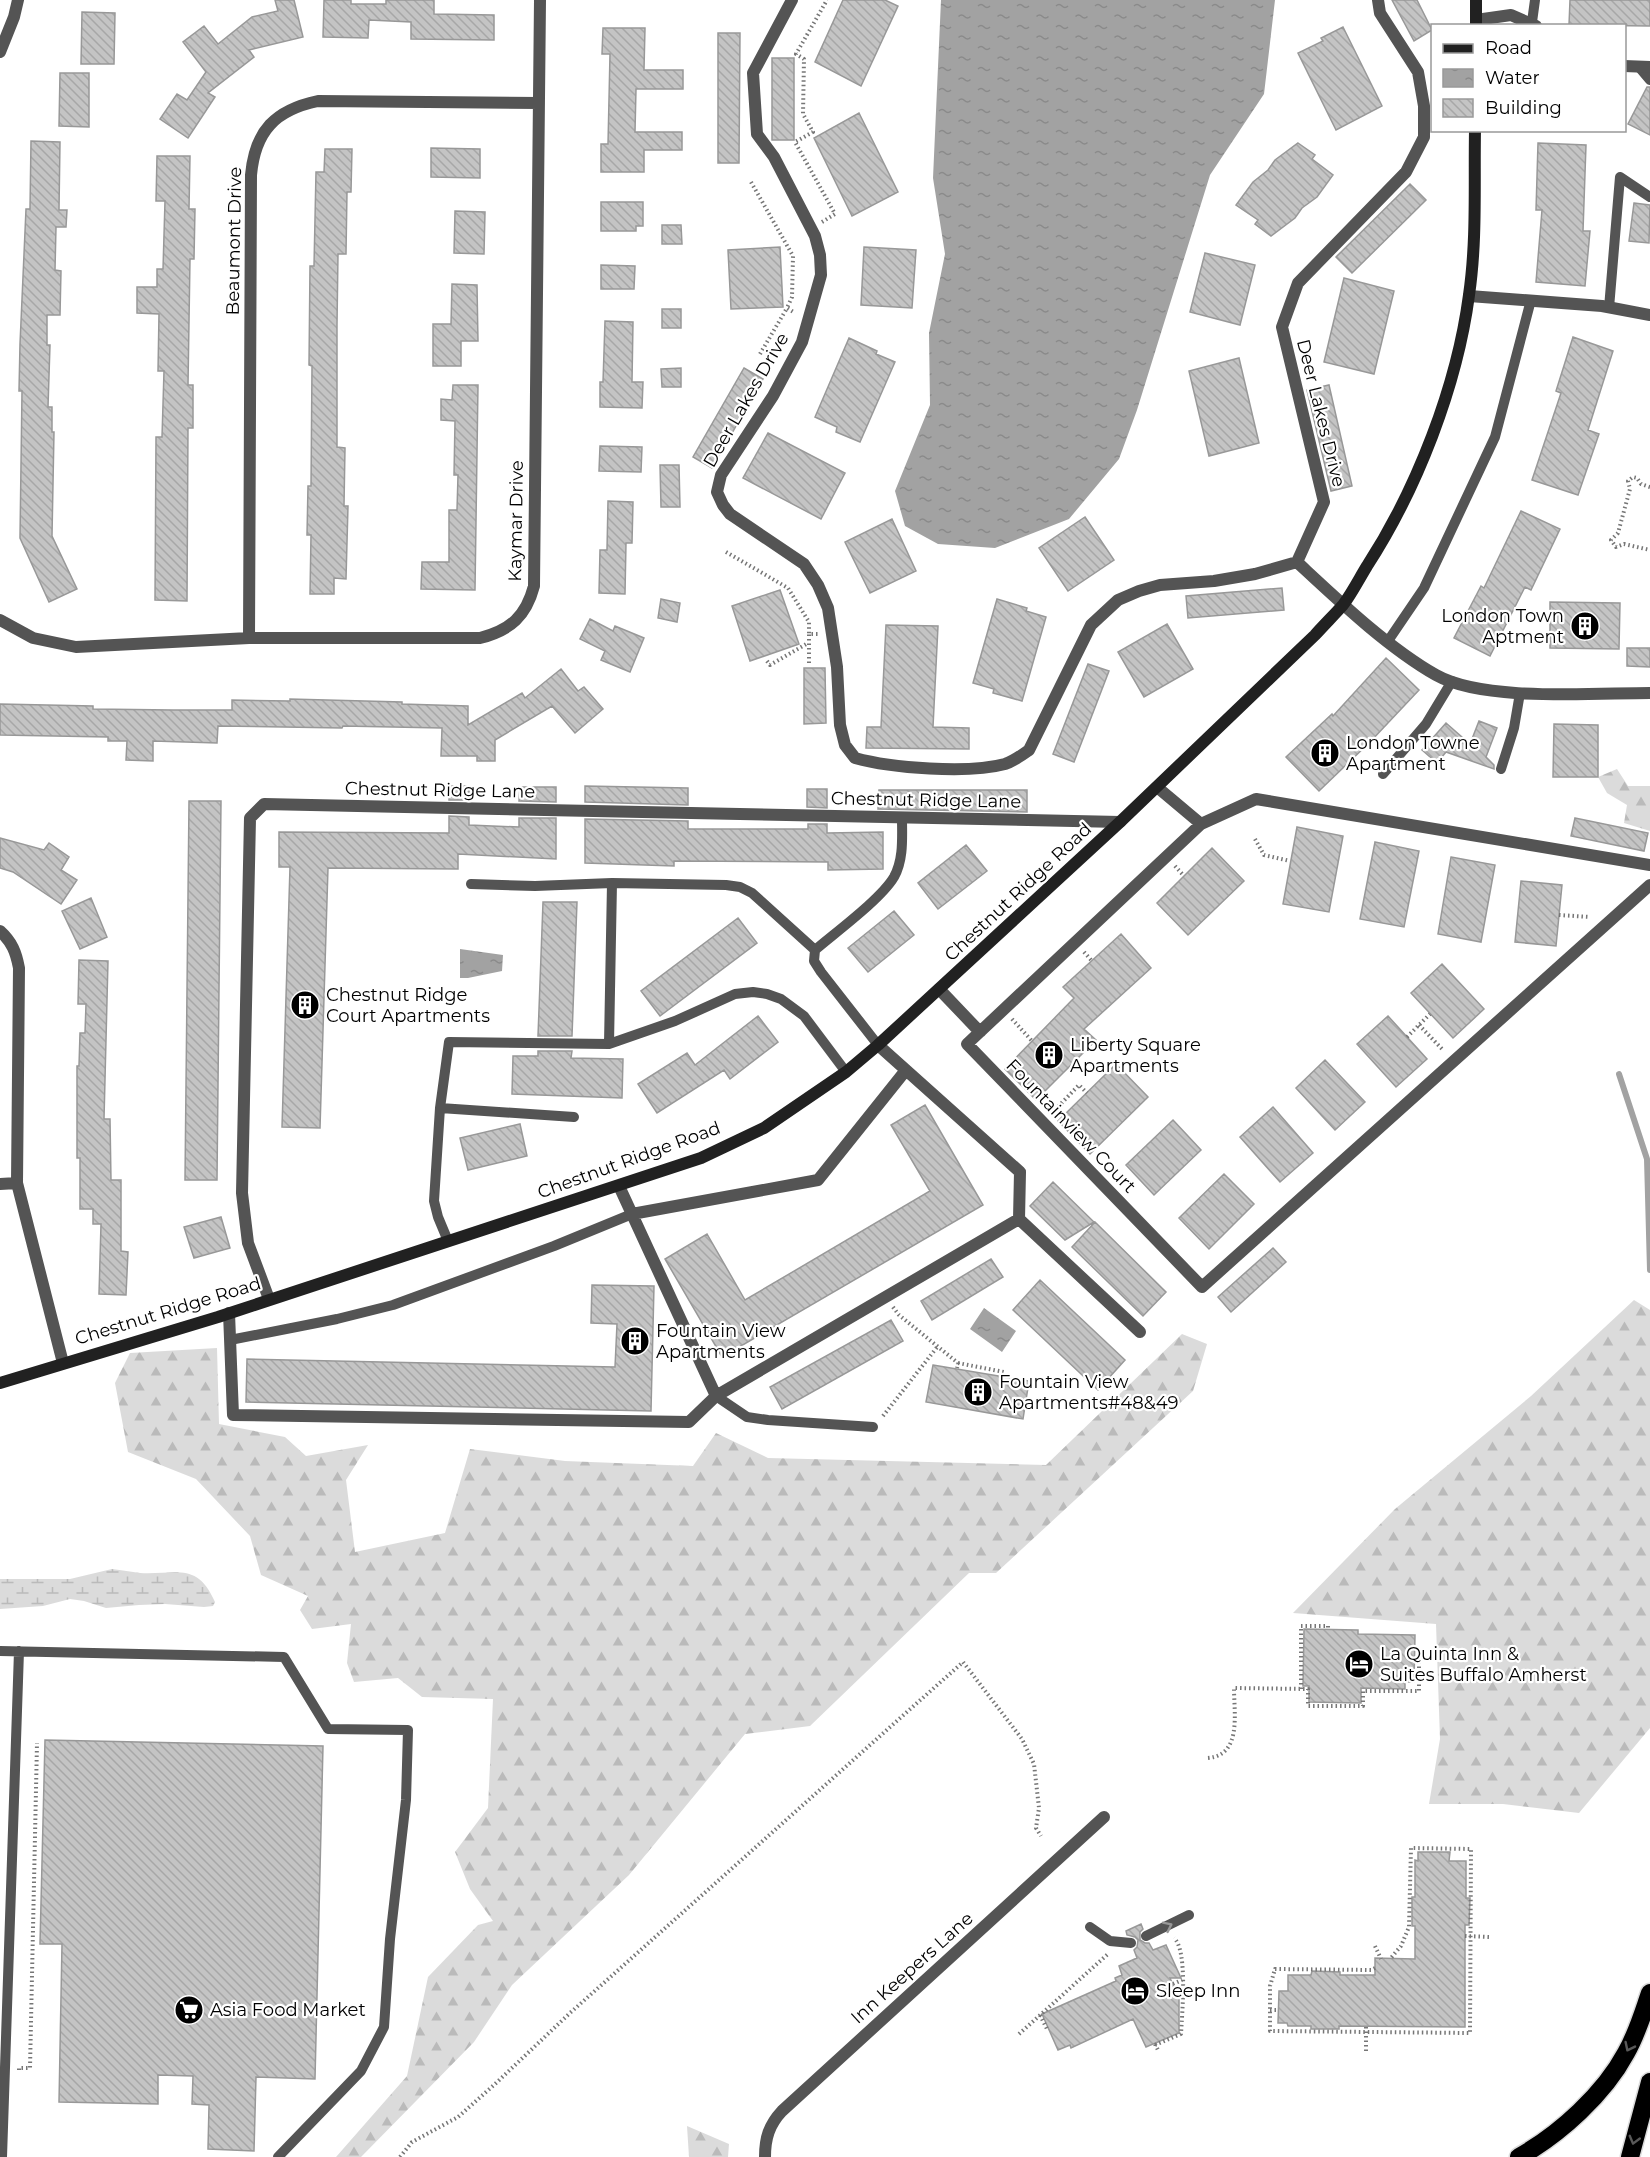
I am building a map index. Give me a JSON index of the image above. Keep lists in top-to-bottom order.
{
  "streets": {
    "street": [
      "Beaumont Drive",
      "Deer Lakes Drive",
      "Kaymar Drive",
      "Chestnut Ridge Lane",
      "Chestnut Ridge Road",
      "Fountainview Court",
      "Inn Keepers Lane"
    ]
  },
  "crossings": [
    ["Beaumont Drive", "Kaymar Drive"],
    ["Chestnut Ridge Lane", "Chestnut Ridge Road"]
  ],
  "places": {
    "building": [
      "London Town Aptment",
      "London Towne Apartment",
      "Chestnut Ridge Court Apartments",
      "Liberty Square Apartments",
      "Fountain View Apartments",
      "Fountain View Apartments#48&49"
    ],
    "hotel": ["La Quinta Inn & Suites Buffalo Amherst", "Sleep Inn"],
    "supermarket": ["Asia Food Market"]
  },
  "legend": ["Road", "Water", "Building"]
}
